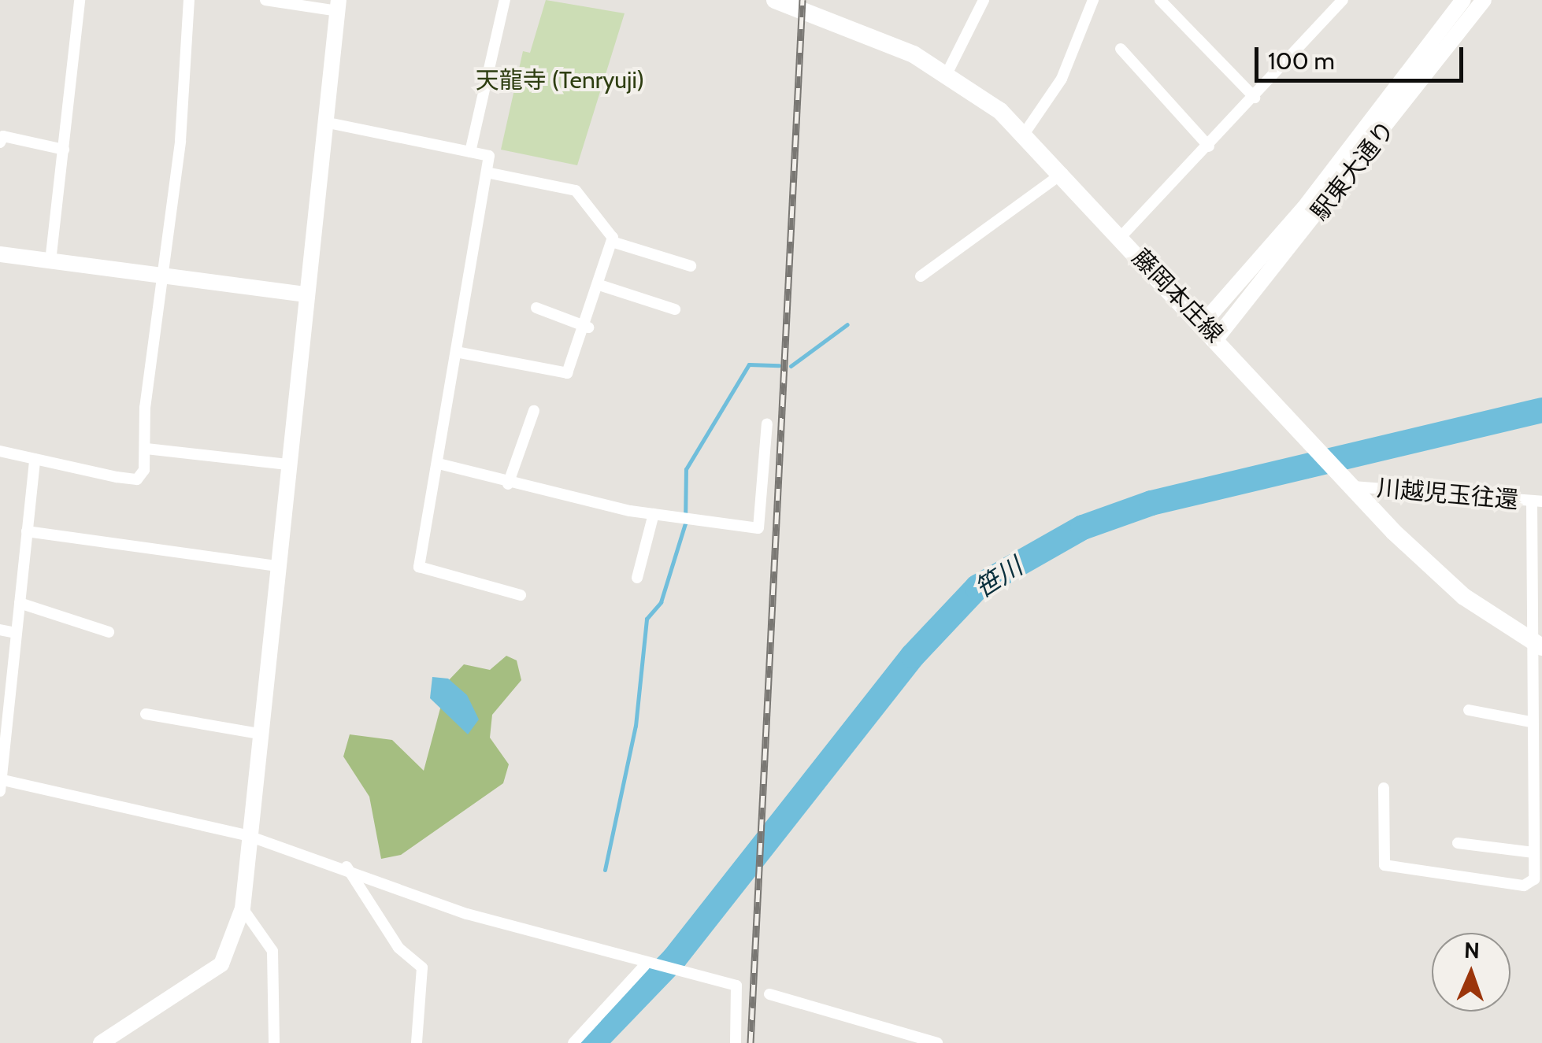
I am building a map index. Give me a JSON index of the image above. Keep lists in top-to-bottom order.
{
  "streets": {
    "main road": ["藤岡本庄線"],
    "street": ["駅東大通り", "川越児玉往還"]
  },
  "crossings": [
    ["駅東大通り", "藤岡本庄線"],
    ["藤岡本庄線", "川越児玉往還"]
  ],
  "water": ["笹川"],
  "parks": ["天龍寺 (Tenryuji)"],
  "scale_bar": "100 m",
  "north": "top"
}
